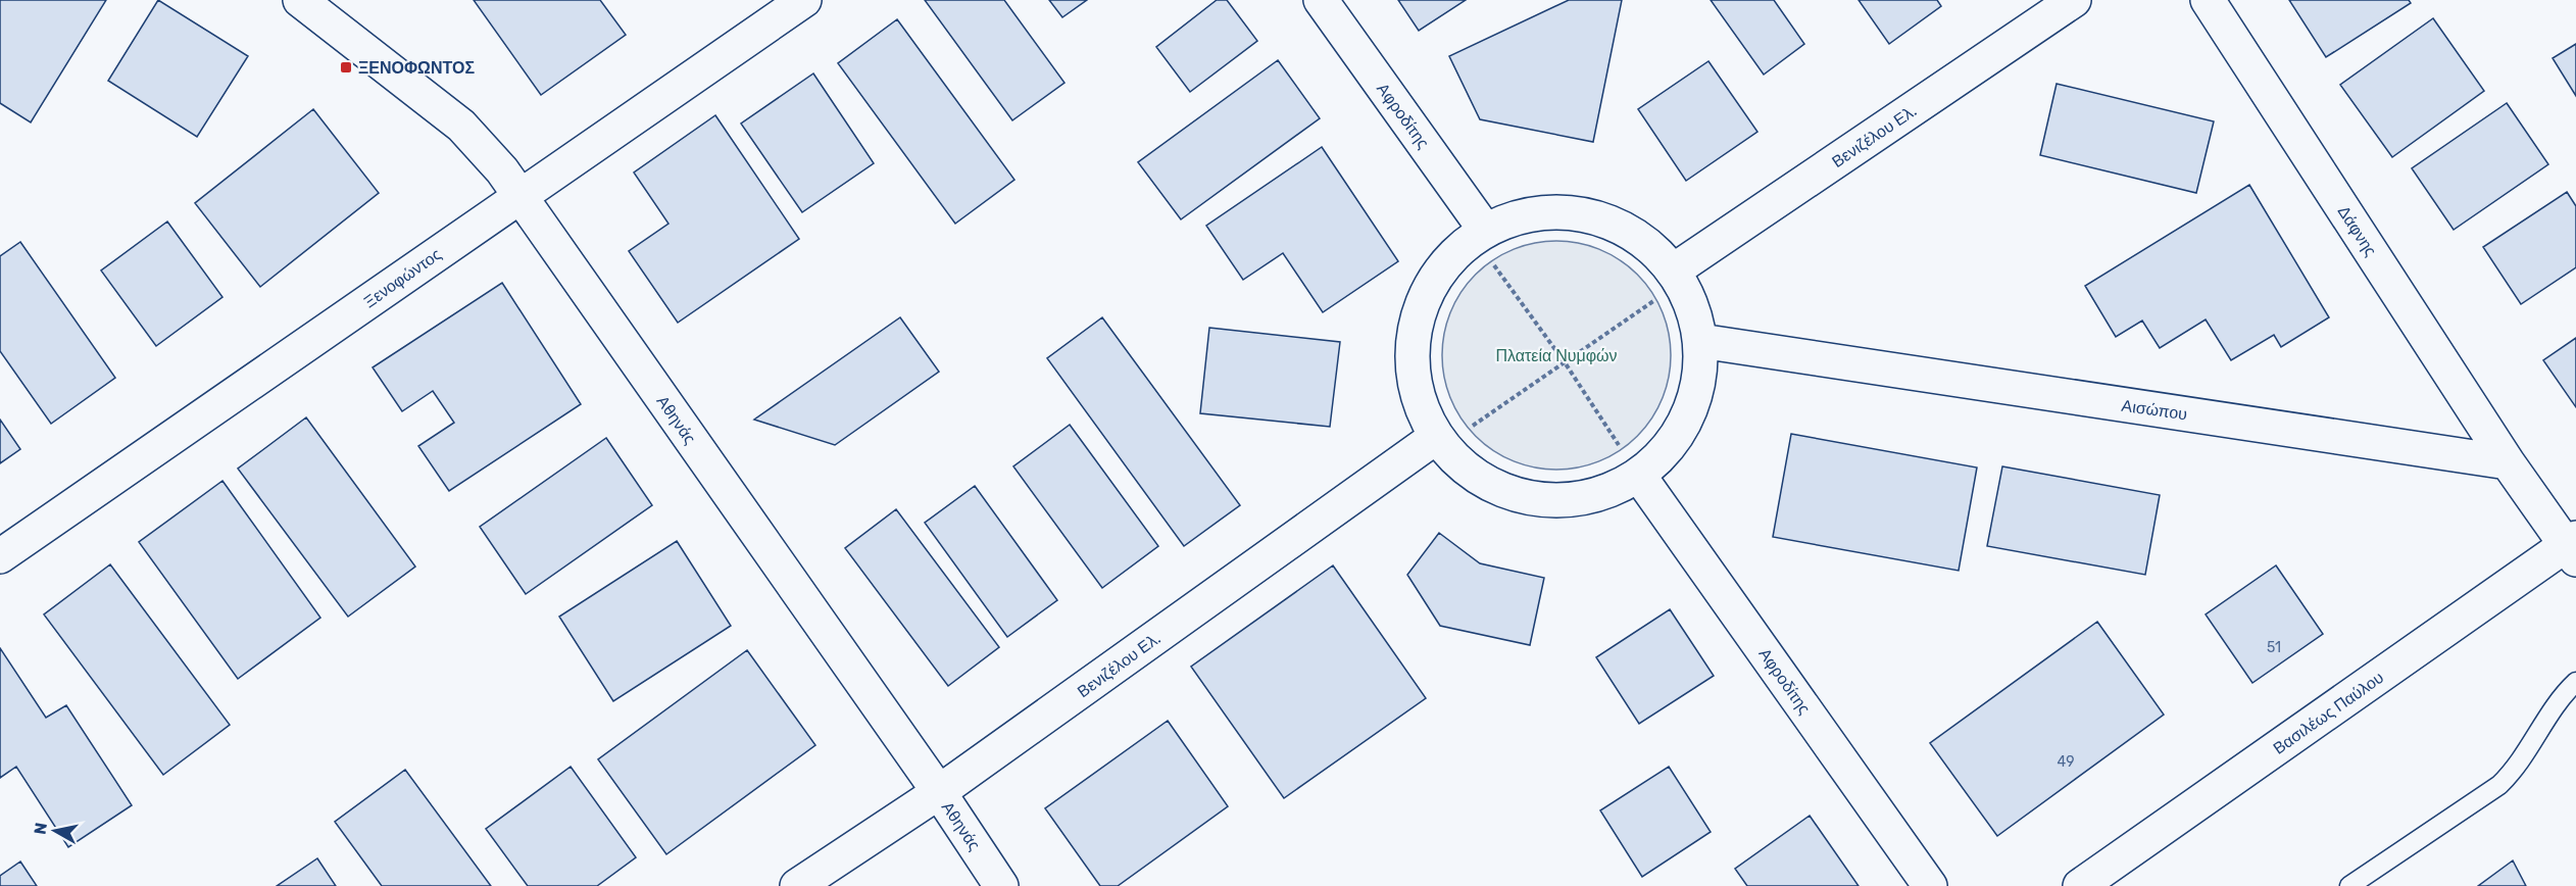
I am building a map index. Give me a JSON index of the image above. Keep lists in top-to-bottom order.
{
  "streets": {
    "street": [
      "Αφροδίτης",
      "Βενιζέλου Ελ.",
      "Δάφνης",
      "Ξενοφώντος",
      "Αισώπου",
      "Αθηνάς",
      "Βασιλέως Παύλου"
    ]
  },
  "crossings": [
    ["Βενιζέλου Ελ.", "Αθηνάς"],
    ["Δάφνης", "Αισώπου"],
    ["Ξενοφώντος", "Αθηνάς"]
  ],
  "parks": ["Πλατεία Νυμφών"],
  "places": {
    "transit": ["ΞΕΝΟΦΩΝΤΟΣ"]
  },
  "house_numbers": ["51", "49"],
  "north": "left"
}
